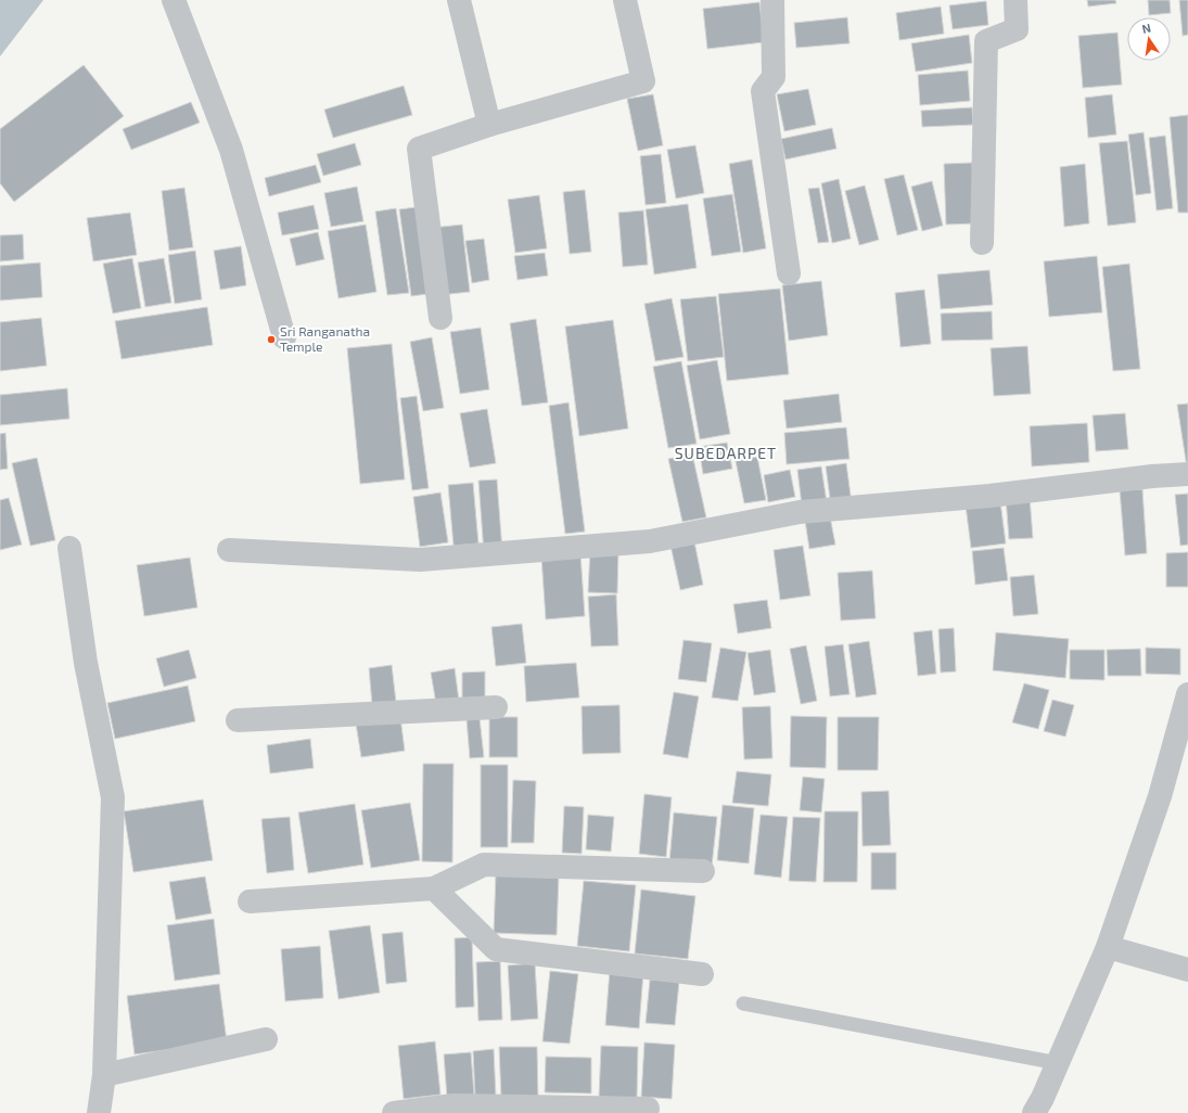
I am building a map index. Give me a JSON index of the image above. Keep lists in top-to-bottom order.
{
  "districts": ["SUBEDARPET"],
  "places": ["Sri Ranganatha Temple"],
  "north": "top"
}
